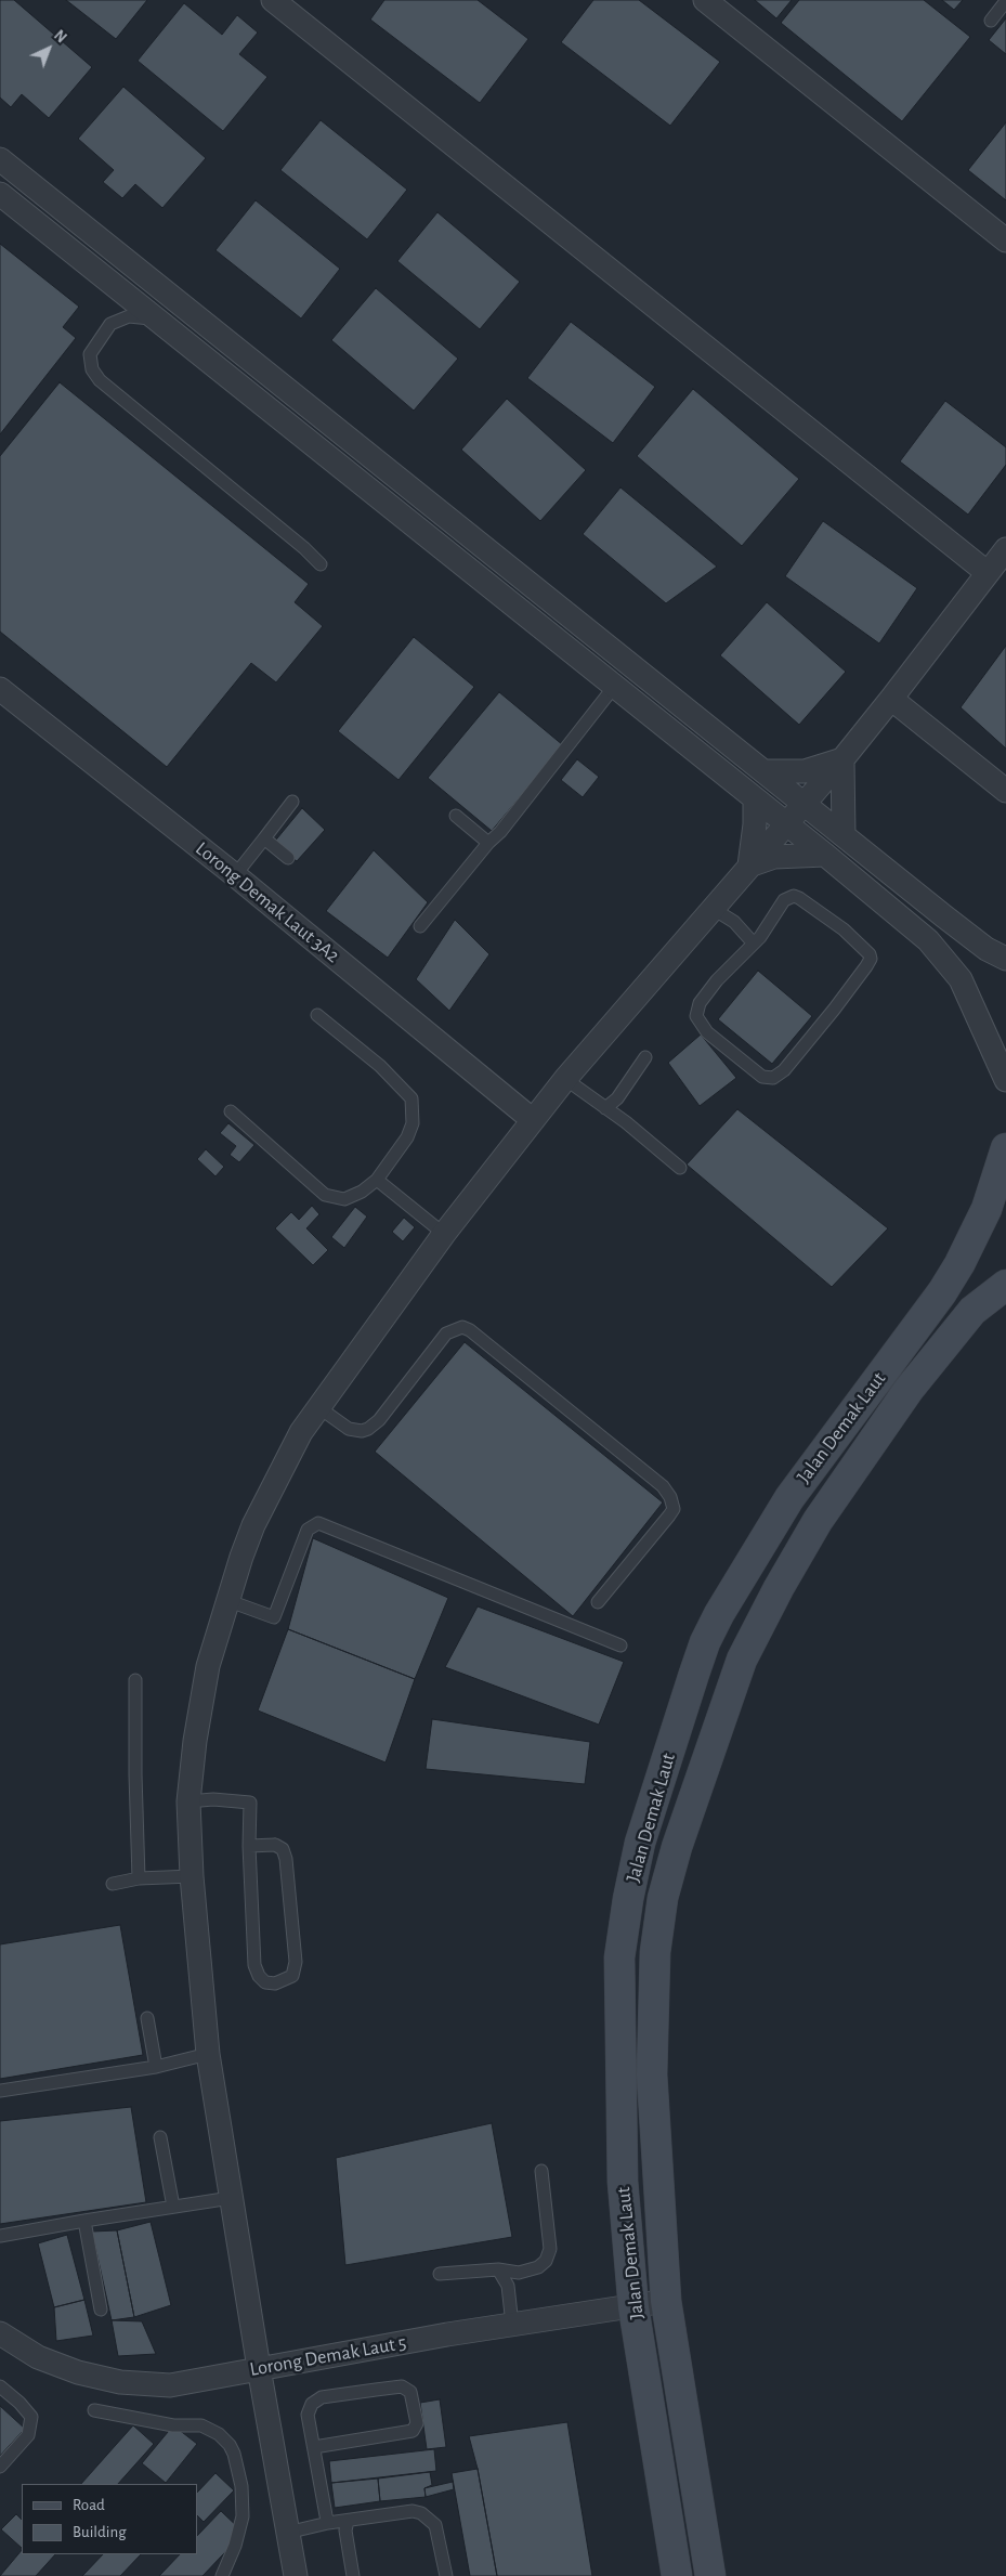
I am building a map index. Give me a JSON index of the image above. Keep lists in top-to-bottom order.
{
  "streets": {
    "main road": ["Jalan Demak Laut"],
    "street": ["Lorong Demak Laut 3A2", "Lorong Demak Laut 5"]
  },
  "crossings": [
    ["Jalan Demak Laut", "Lorong Demak Laut 5"]
  ],
  "legend": ["Road", "Building"],
  "north": "top right"
}
